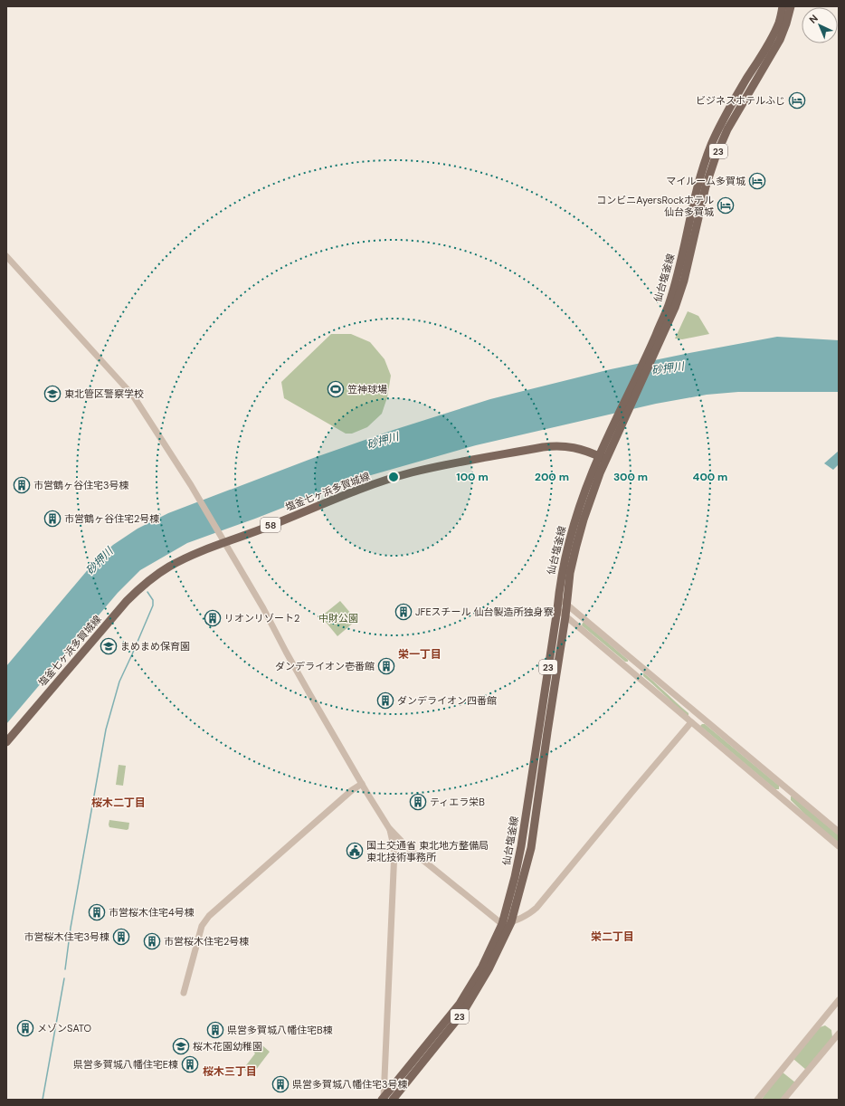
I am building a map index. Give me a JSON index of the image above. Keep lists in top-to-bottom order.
{
  "streets": {
    "main road": [
      "23",
      "仙台塩釜線",
      "塩釜七ヶ浜多賀城線",
      "58"
    ]
  },
  "crossings": [
    ["仙台塩釜線", "塩釜七ヶ浜多賀城線"]
  ],
  "districts": [
    "栄一丁目",
    "桜木二丁目",
    "栄二丁目",
    "桜木三丁目"
  ],
  "water": ["砂押川"],
  "parks": ["中財公園"],
  "places": {
    "hotel": ["ビジネスホテルふじ", "マイルーム多賀城", "コンビニAyersRockホテル 仙台多賀城"],
    "sports": ["笠神球場"],
    "school or university": ["東北管区警察学校", "まめまめ保育園", "桜木花園幼稚園"],
    "building": [
      "市営鶴ヶ谷住宅3号棟",
      "市営鶴ヶ谷住宅2号棟",
      "JFEスチール 仙台製造所独身寮",
      "リオンリゾート2",
      "ダンデライオン壱番館",
      "ダンデライオン四番館",
      "ティエラ栄B",
      "市営桜木住宅4号棟",
      "市営桜木住宅3号棟",
      "市営桜木住宅2号棟",
      "メゾンSATO",
      "県営多賀城八幡住宅B棟",
      "県営多賀城八幡住宅E棟",
      "県営多賀城八幡住宅3号棟"
    ],
    "public building": ["国土交通省 東北地方整備局 東北技術事務所"]
  },
  "north": "top left",
  "rings": [
    "100 m",
    "200 m",
    "300 m",
    "400 m"
  ]
}
